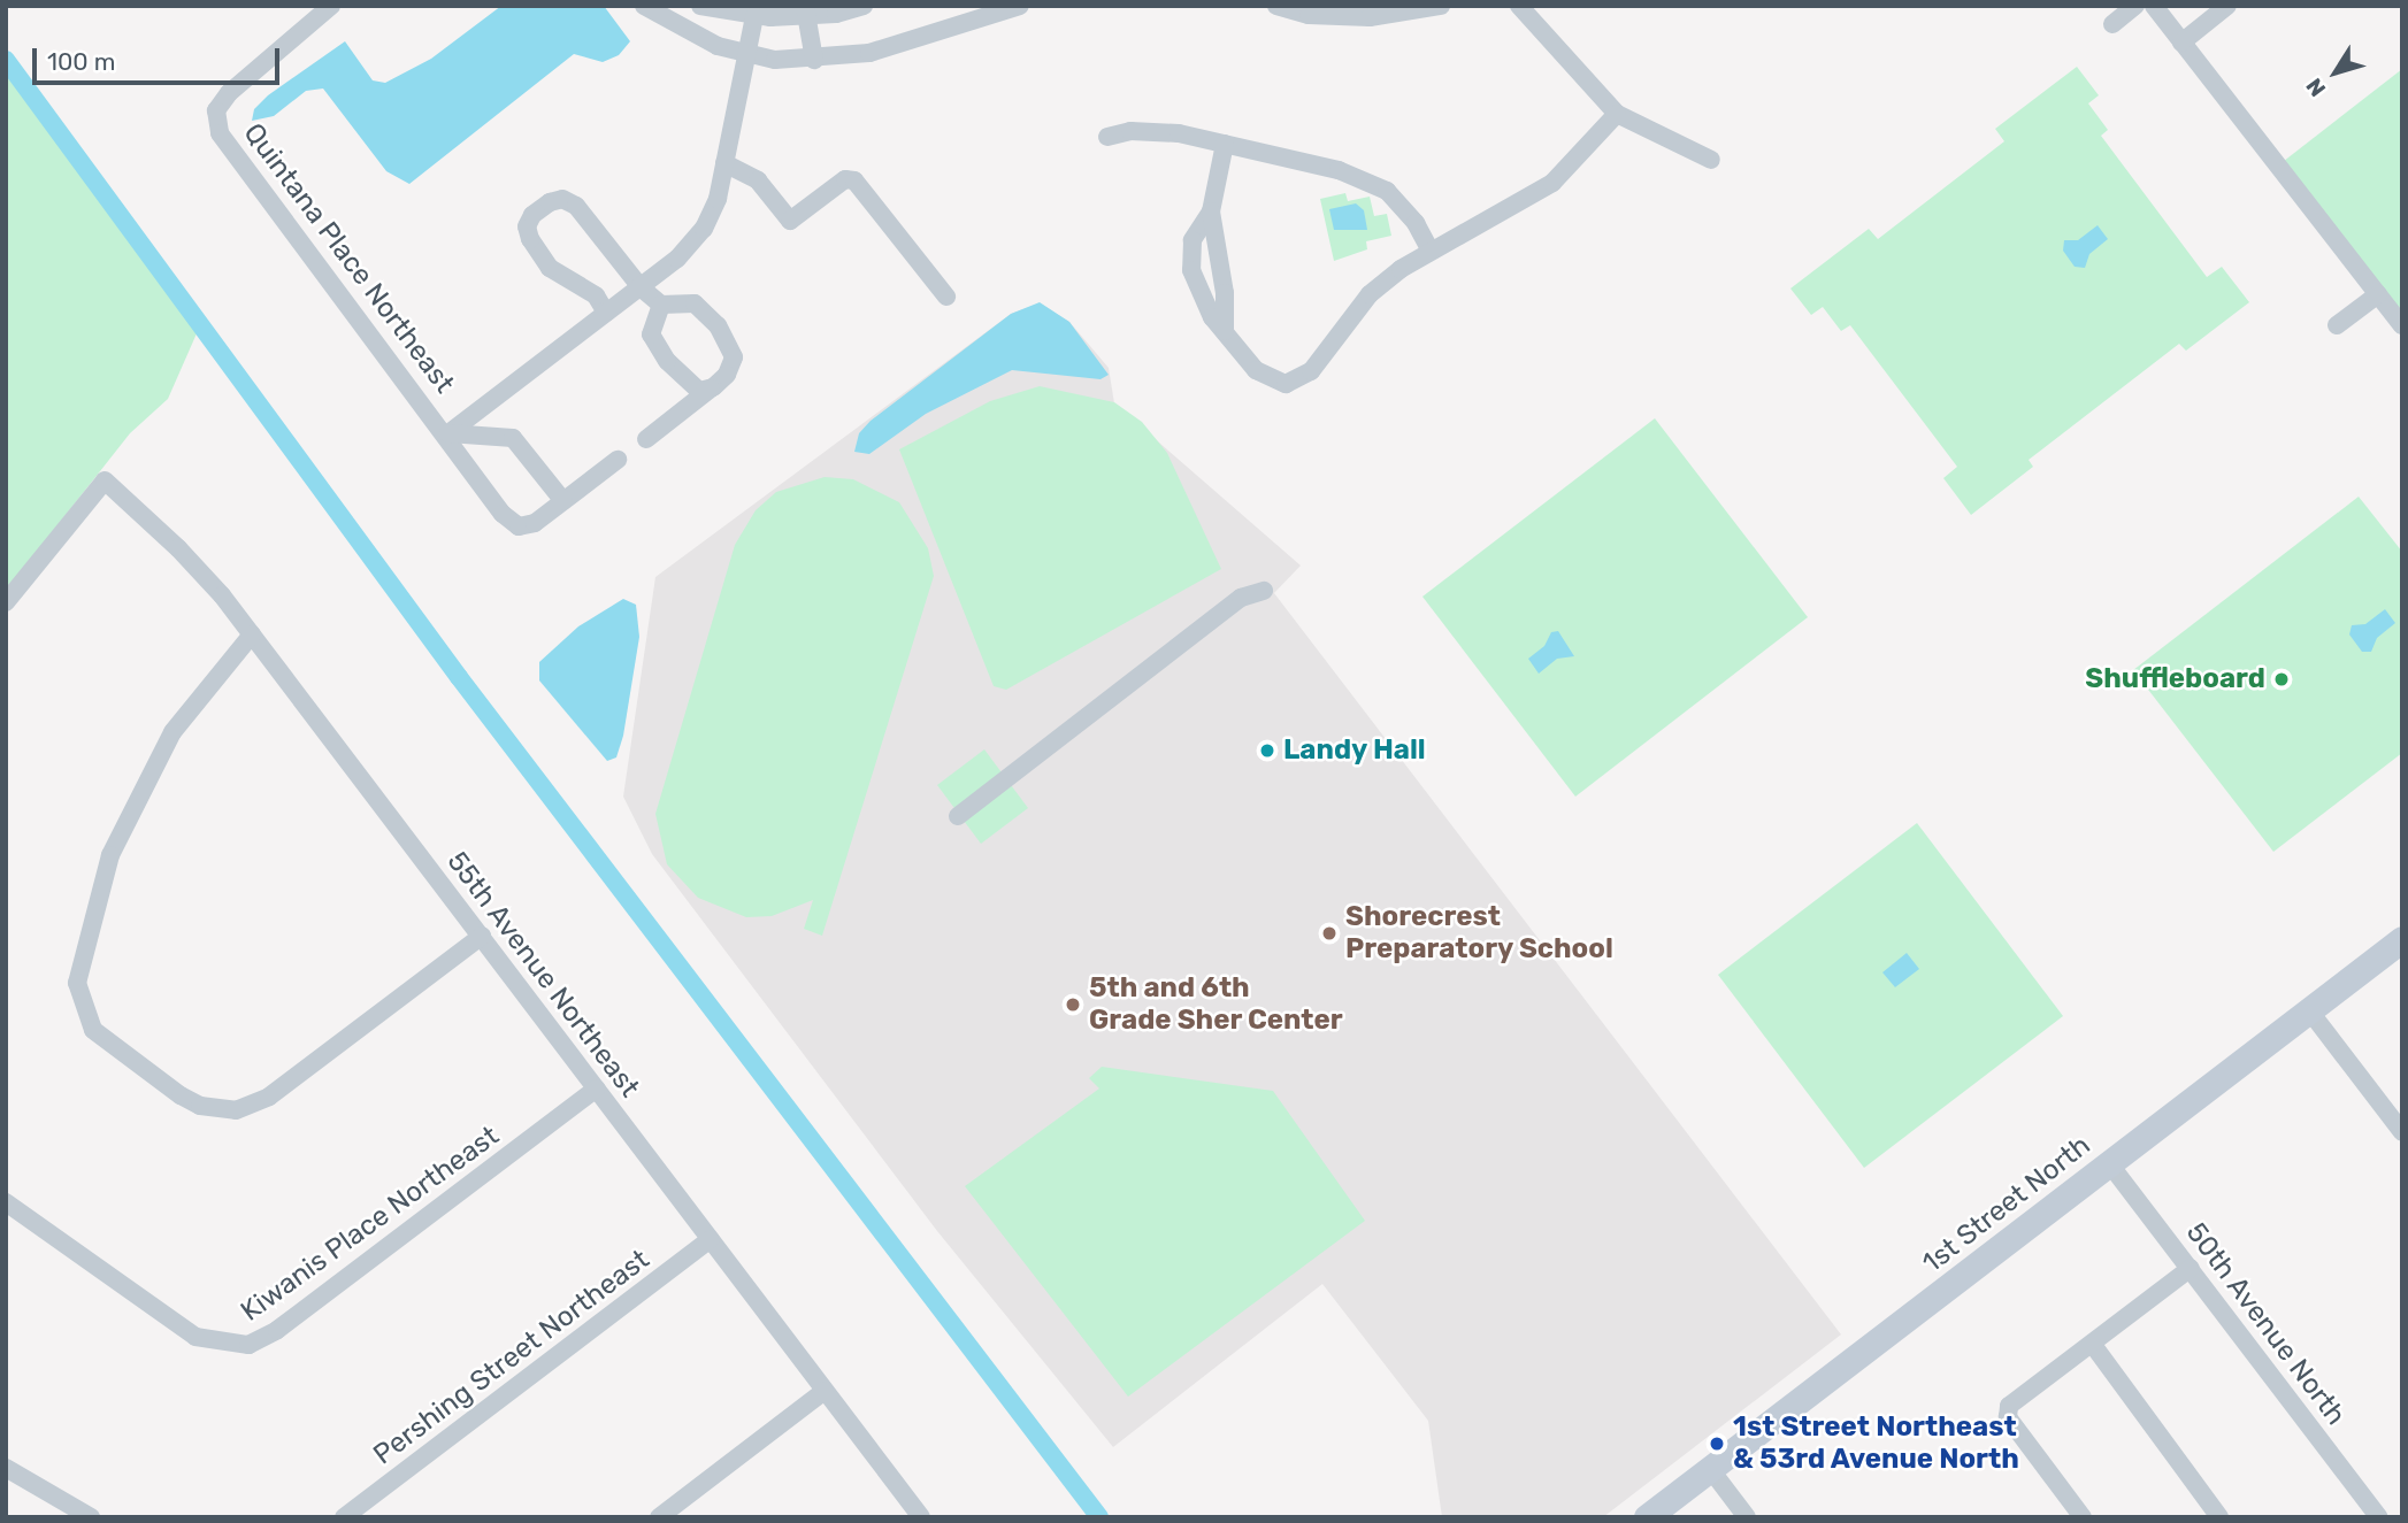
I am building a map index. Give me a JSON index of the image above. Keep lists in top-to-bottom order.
{
  "streets": {
    "street": [
      "Quintana Place Northeast",
      "55th Avenue Northeast",
      "1st Street North",
      "Kiwanis Place Northeast",
      "50th Avenue North",
      "Pershing Street Northeast"
    ]
  },
  "crossings": [
    ["55th Avenue Northeast", "Kiwanis Place Northeast"],
    ["55th Avenue Northeast", "Pershing Street Northeast"],
    ["1st Street North", "50th Avenue North"]
  ],
  "places": [
    "Shuffleboard",
    "Landy Hall",
    "Shorecrest Preparatory School",
    "5th and 6th Grade Sher Center",
    "1st Street Northeast & 53rd Avenue North"
  ],
  "scale_bar": "100 m",
  "north": "bottom left"
}
